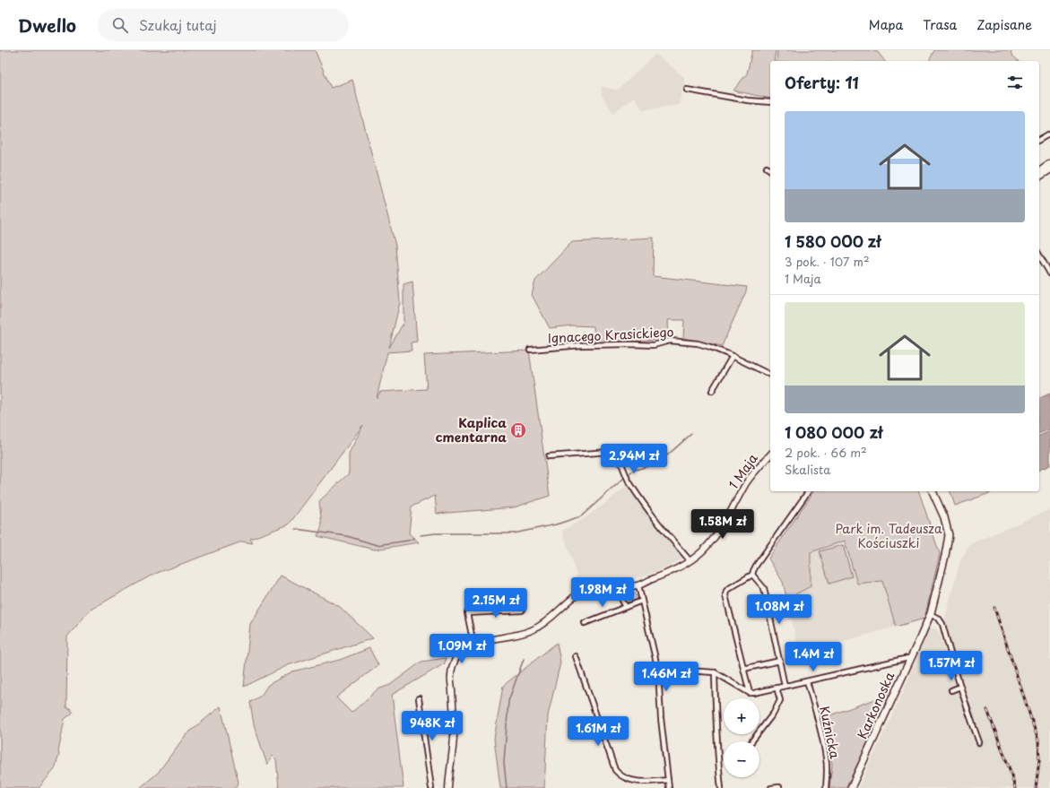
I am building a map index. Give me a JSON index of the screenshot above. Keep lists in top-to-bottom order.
{
  "streets": {
    "main road": ["Karkonoska"],
    "street": ["Ignacego Krasickiego", "1 Maja", "Kuźnicka"]
  },
  "parks": ["Park im. Tadeusza Kościuszki"],
  "places": {
    "building": ["Kaplica cmentarna"]
  },
  "page": {
    "header": "Dwello",
    "search": "Szukaj tutaj",
    "nav": ["Mapa", "Trasa", "Zapisane"],
    "heading": "Oferty: 11",
    "list": [
      {
        "name": "1 580 000 zł",
        "note": "3 pok. · 107 m² · 1 Maja"
      },
      {
        "name": "1 080 000 zł",
        "note": "2 pok. · 66 m² · Skalista"
      }
    ],
    "price": [
      "2.94M zł",
      "1.58M zł",
      "1.98M zł",
      "2.15M zł",
      "1.08M zł",
      "1.09M zł",
      "1.4M zł",
      "1.57M zł",
      "1.46M zł",
      "948K zł",
      "1.61M zł"
    ],
    "map_buttons": ["+", "−"]
  }
}
